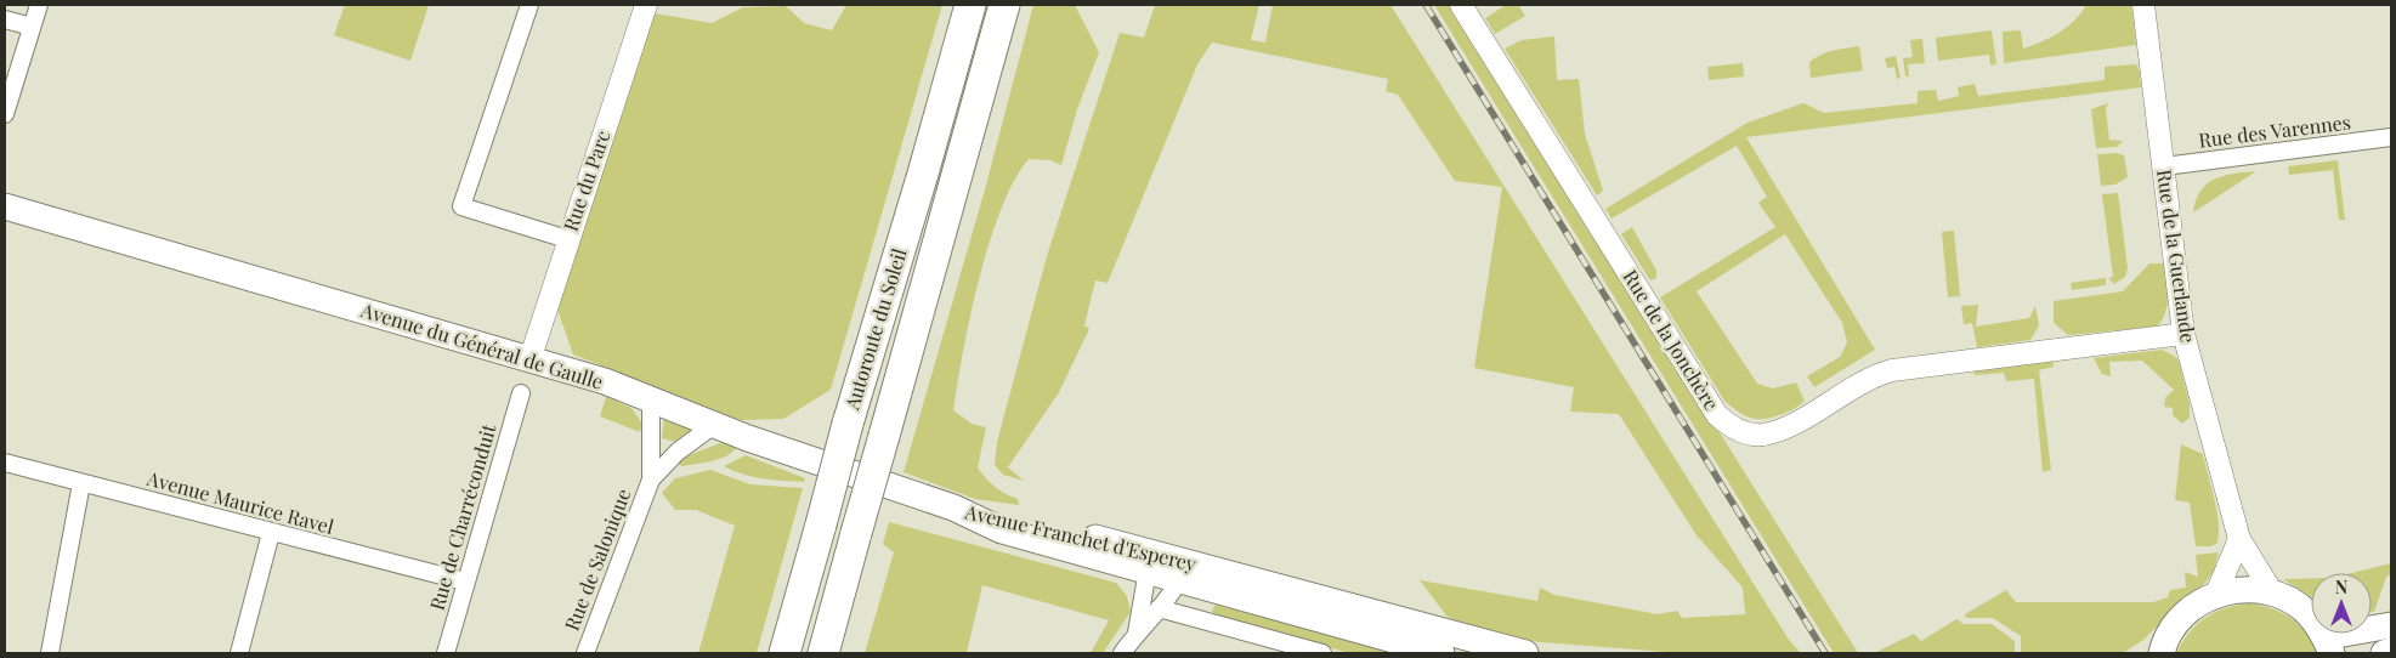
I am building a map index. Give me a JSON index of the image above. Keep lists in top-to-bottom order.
{
  "streets": {
    "highway": ["Autoroute du Soleil"],
    "main road": ["Avenue du Général de Gaulle", "Avenue Franchet d'Esperey"],
    "street": [
      "Rue des Varennes",
      "Rue du Parc",
      "Rue de la Guerlande",
      "Rue de la Jonchère",
      "Avenue Maurice Ravel",
      "Rue de Charréconduit",
      "Rue de Salonique"
    ]
  },
  "crossings": [
    ["Rue des Varennes", "Rue de la Guerlande"],
    ["Rue du Parc", "Avenue du Général de Gaulle"],
    ["Rue de la Guerlande", "Rue de la Jonchère"],
    ["Avenue du Général de Gaulle", "Avenue Franchet d'Esperey"],
    ["Avenue du Général de Gaulle", "Rue de Salonique"],
    ["Avenue Maurice Ravel", "Rue de Charréconduit"]
  ],
  "north": "top"
}
